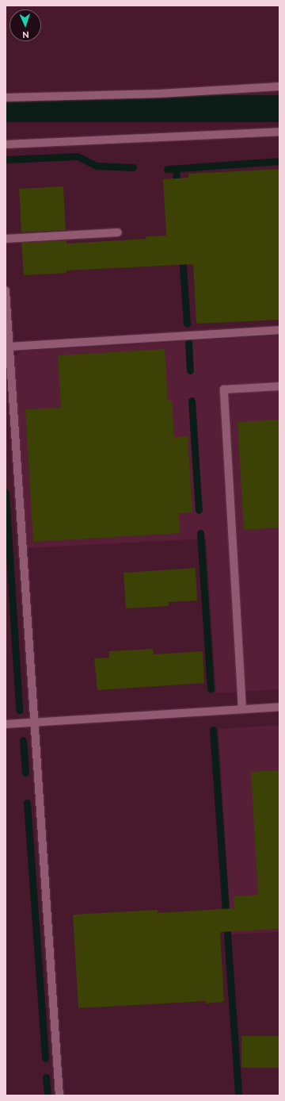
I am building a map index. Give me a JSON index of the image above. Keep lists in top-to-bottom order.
{
  "north": "bottom"
}
